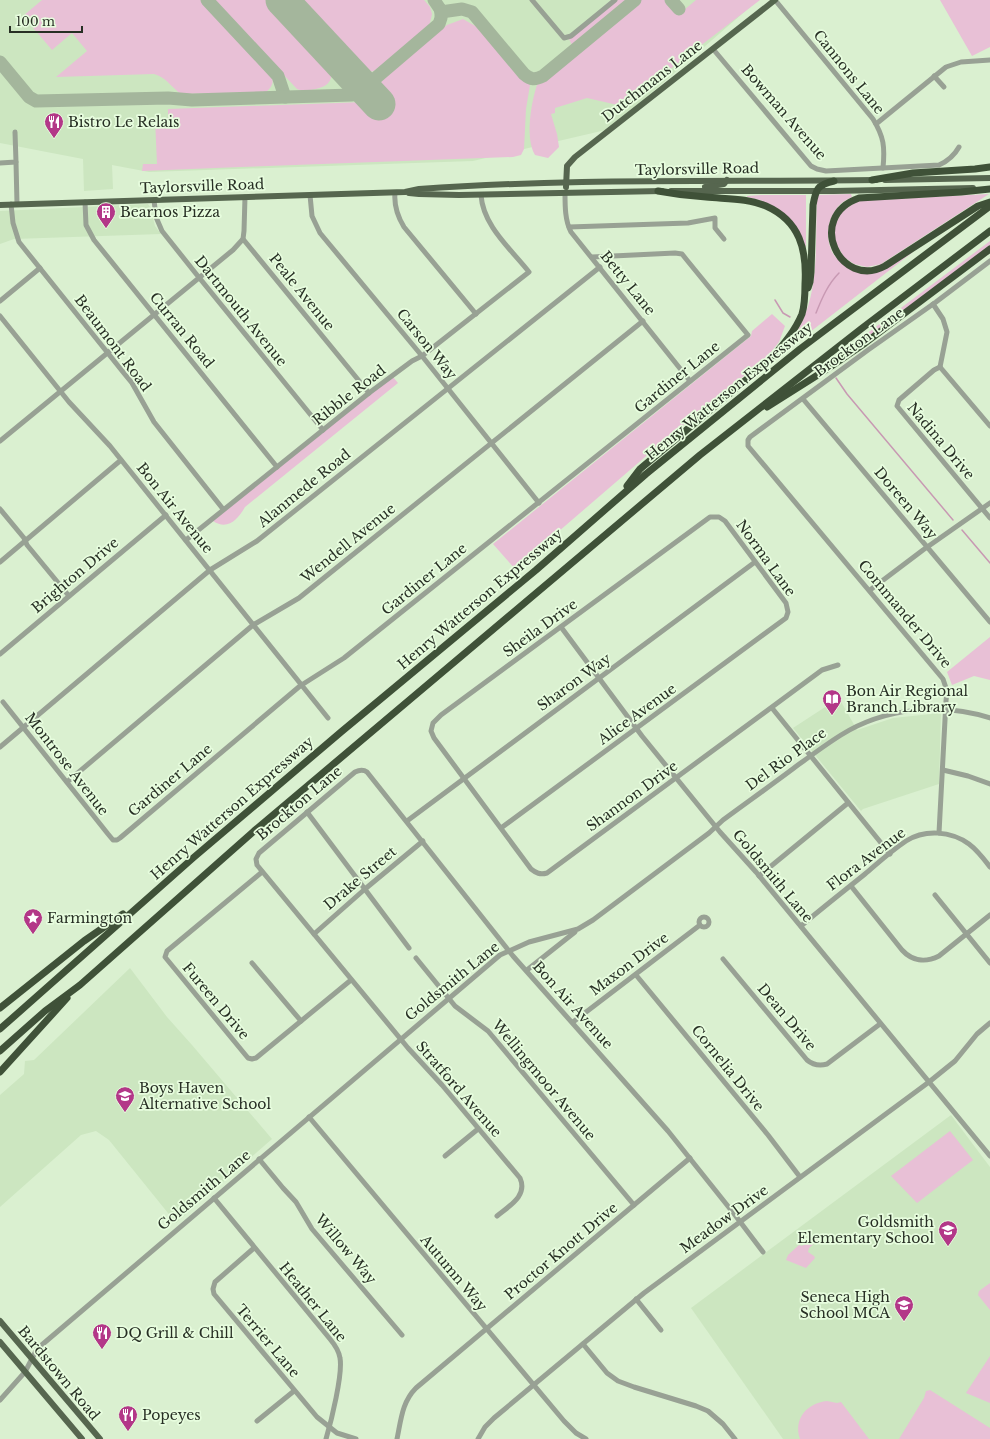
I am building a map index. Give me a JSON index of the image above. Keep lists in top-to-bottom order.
{
  "streets": {
    "highway": ["Henry Watterson Expressway"],
    "main road": ["Dutchmans Lane", "Taylorsville Road", "Bardstown Road"],
    "street": [
      "Cannons Lane",
      "Bowman Avenue",
      "Betty Lane",
      "Peale Avenue",
      "Dartmouth Avenue",
      "Curran Road",
      "Brockton Lane",
      "Beaumont Road",
      "Carson Way",
      "Gardiner Lane",
      "Ribble Road",
      "Nadina Drive",
      "Alanmede Road",
      "Doreen Way",
      "Bon Air Avenue",
      "Wendell Avenue",
      "Norma Lane",
      "Brighton Drive",
      "Commander Drive",
      "Sheila Drive",
      "Sharon Way",
      "Alice Avenue",
      "Del Rio Place",
      "Montrose Avenue",
      "Shannon Drive",
      "Flora Avenue",
      "Goldsmith Lane",
      "Drake Street",
      "Maxon Drive",
      "Fureen Drive",
      "Dean Drive",
      "Cornelia Drive",
      "Wellingmoor Avenue",
      "Stratford Avenue",
      "Meadow Drive",
      "Willow Way",
      "Proctor Knott Drive",
      "Autumn Way",
      "Heather Lane",
      "Terrier Lane"
    ]
  },
  "crossings": [
    ["Cannons Lane", "Dutchmans Lane"],
    ["Cannons Lane", "Bowman Avenue"],
    ["Dutchmans Lane", "Bowman Avenue"],
    ["Dutchmans Lane", "Taylorsville Road"],
    ["Taylorsville Road", "Dartmouth Avenue"],
    ["Taylorsville Road", "Curran Road"],
    ["Taylorsville Road", "Beaumont Road"],
    ["Taylorsville Road", "Carson Way"],
    ["Taylorsville Road", "Ribble Road"],
    ["Betty Lane", "Gardiner Lane"],
    ["Betty Lane", "Alanmede Road"],
    ["Betty Lane", "Wendell Avenue"],
    ["Peale Avenue", "Ribble Road"],
    ["Dartmouth Avenue", "Ribble Road"],
    ["Curran Road", "Ribble Road"],
    ["Brockton Lane", "Doreen Way"],
    ["Brockton Lane", "Bon Air Avenue"],
    ["Brockton Lane", "Commander Drive"],
    ["Brockton Lane", "Stratford Avenue"],
    ["Beaumont Road", "Ribble Road"],
    ["Carson Way", "Gardiner Lane"],
    ["Carson Way", "Ribble Road"],
    ["Carson Way", "Alanmede Road"],
    ["Carson Way", "Wendell Avenue"],
    ["Gardiner Lane", "Bon Air Avenue"],
    ["Gardiner Lane", "Montrose Avenue"],
    ["Ribble Road", "Bon Air Avenue"],
    ["Alanmede Road", "Bon Air Avenue"],
    ["Alanmede Road", "Montrose Avenue"],
    ["Bon Air Avenue", "Wendell Avenue"],
    ["Bon Air Avenue", "Brighton Drive"],
    ["Bon Air Avenue", "Sharon Way"],
    ["Bon Air Avenue", "Goldsmith Lane"],
    ["Bon Air Avenue", "Drake Street"],
    ["Bon Air Avenue", "Maxon Drive"],
    ["Bon Air Avenue", "Meadow Drive"],
    ["Bon Air Avenue", "Proctor Knott Drive"],
    ["Wendell Avenue", "Montrose Avenue"],
    ["Norma Lane", "Sheila Drive"],
    ["Norma Lane", "Sharon Way"],
    ["Norma Lane", "Alice Avenue"],
    ["Commander Drive", "Del Rio Place"],
    ["Commander Drive", "Flora Avenue"],
    ["Sheila Drive", "Sharon Way"],
    ["Sheila Drive", "Shannon Drive"],
    ["Sharon Way", "Shannon Drive"],
    ["Alice Avenue", "Shannon Drive"],
    ["Del Rio Place", "Goldsmith Lane"],
    ["Flora Avenue", "Goldsmith Lane"],
    ["Goldsmith Lane", "Dean Drive"],
    ["Goldsmith Lane", "Wellingmoor Avenue"],
    ["Goldsmith Lane", "Stratford Avenue"],
    ["Goldsmith Lane", "Meadow Drive"],
    ["Goldsmith Lane", "Willow Way"],
    ["Goldsmith Lane", "Autumn Way"],
    ["Goldsmith Lane", "Heather Lane"],
    ["Goldsmith Lane", "Bardstown Road"],
    ["Drake Street", "Stratford Avenue"],
    ["Maxon Drive", "Cornelia Drive"],
    ["Fureen Drive", "Stratford Avenue"],
    ["Cornelia Drive", "Meadow Drive"],
    ["Wellingmoor Avenue", "Proctor Knott Drive"],
    ["Meadow Drive", "Autumn Way"],
    ["Proctor Knott Drive", "Autumn Way"],
    ["Heather Lane", "Terrier Lane"]
  ],
  "places": {
    "restaurant": ["Bistro Le Relais", "DQ Grill & Chill", "Popeyes"],
    "building": ["Bearnos Pizza"],
    "library": ["Bon Air Regional Branch Library"],
    "place": ["Farmington"],
    "school or university": ["Boys Haven Alternative School", "Goldsmith Elementary School", "Seneca High School MCA"]
  },
  "scale_bar": "100 m"
}
